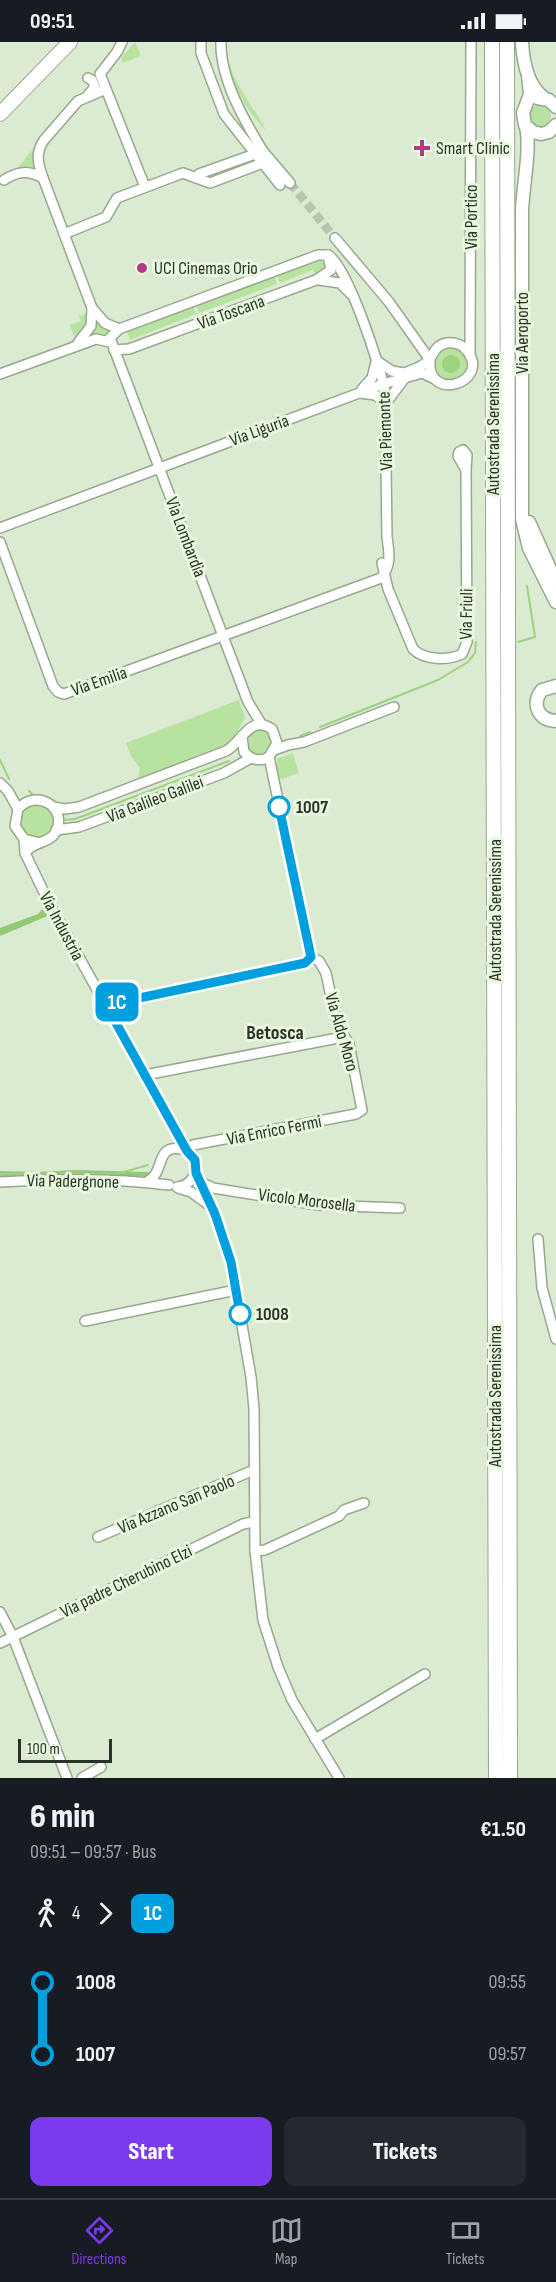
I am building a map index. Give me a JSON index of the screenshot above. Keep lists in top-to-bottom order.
{
  "streets": {
    "highway": ["Autostrada Serenissima"],
    "main road": ["Via Aeroporto"],
    "street": [
      "Via Portico",
      "Via Toscana",
      "Via Liguria",
      "Via Piemonte",
      "Via Lombardia",
      "Via Friuli",
      "Via Emilia",
      "Via Galileo Galilei",
      "Via Industria",
      "Via Aldo Moro",
      "Via Enrico Fermi",
      "Via Padergnone",
      "Vicolo Morosella",
      "Via Azzano San Paolo",
      "Via padre Cherubino Elzi"
    ]
  },
  "crossings": [
    ["Via Portico", "Via Liguria"],
    ["Via Toscana", "Via Lombardia"],
    ["Via Liguria", "Via Piemonte"],
    ["Via Liguria", "Via Lombardia"],
    ["Via Piemonte", "Via Friuli"],
    ["Via Lombardia", "Via Emilia"],
    ["Via Lombardia", "Via Galileo Galilei"],
    ["Via Lombardia", "Via Aldo Moro"],
    ["Via Galileo Galilei", "Via Industria"],
    ["Via Galileo Galilei", "Via Aldo Moro"],
    ["Via Industria", "Via Enrico Fermi"],
    ["Via Industria", "Via Padergnone"],
    ["Via Industria", "Vicolo Morosella"],
    ["Via Aldo Moro", "Via Enrico Fermi"],
    ["Via Enrico Fermi", "Via Padergnone"],
    ["Via Enrico Fermi", "Vicolo Morosella"],
    ["Via Padergnone", "Vicolo Morosella"],
    ["Via Azzano San Paolo", "Via padre Cherubino Elzi"]
  ],
  "districts": ["Betosca"],
  "places": {
    "health": ["Smart Clinic"],
    "other": ["UCI Cinemas Orio", "1007", "1008"]
  },
  "lines": ["bus line 1C"],
  "scale_bar": "100 m",
  "page": {
    "status": "09:51",
    "on_map": "1C",
    "scale": "100 m",
    "heading": ["6 min", "09:51 – 09:57 · Bus", "€1.50"],
    "legs": ["4", "1C"],
    "list": [
      {
        "name": "1008",
        "value": "09:55"
      },
      {
        "name": "1007",
        "value": "09:57"
      }
    ],
    "buttons": ["Start", "Tickets"],
    "tabs": ["Directions", "Map", "Tickets"]
  }
}
